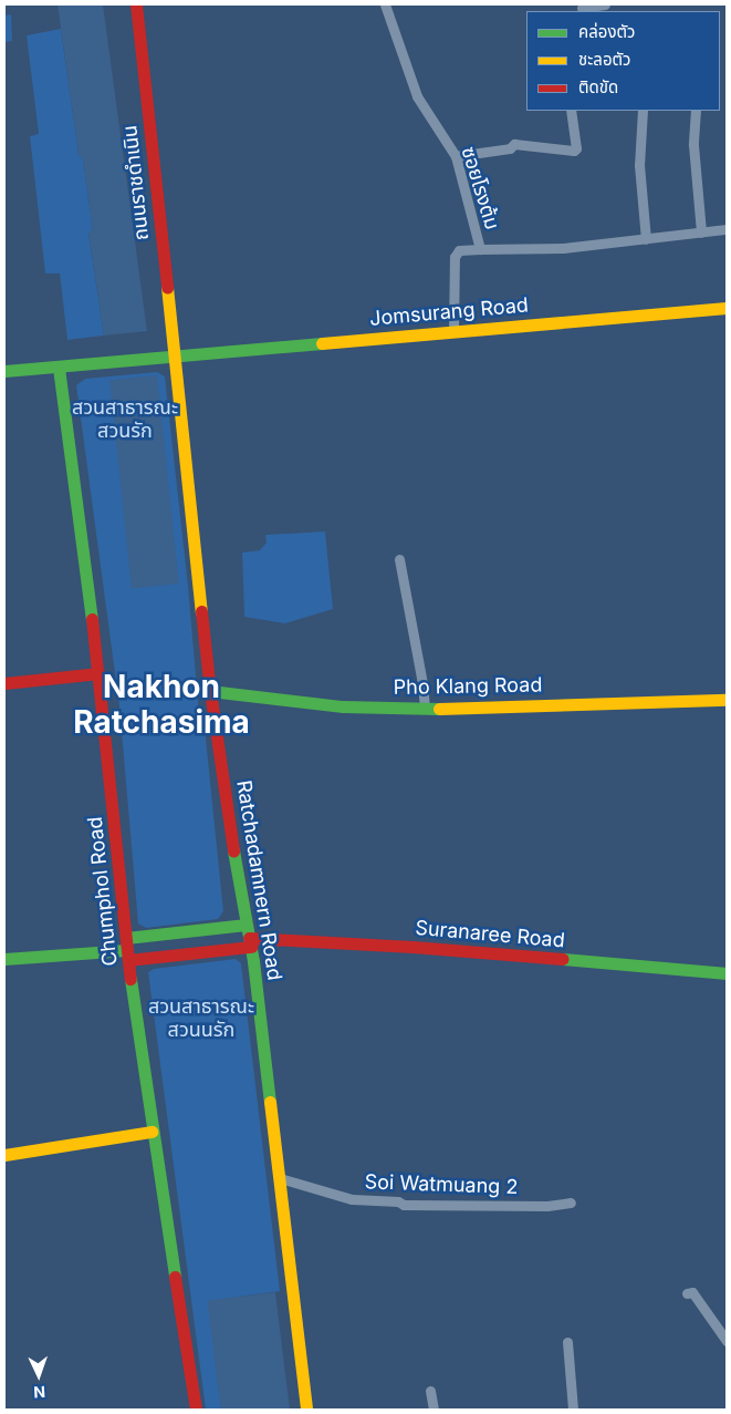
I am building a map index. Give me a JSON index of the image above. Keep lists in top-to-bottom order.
{
  "streets": {
    "main road": [
      "ถนนราชดำเนิน",
      "Jomsurang Road",
      "Pho Klang Road",
      "Ratchadamnern Road",
      "Chumphol Road",
      "Suranaree Road"
    ],
    "street": ["ซอยโรงต้ม", "Soi Watmuang 2"]
  },
  "crossings": [
    ["ถนนราชดำเนิน", "Jomsurang Road"],
    ["ถนนราชดำเนิน", "Ratchadamnern Road"],
    ["Jomsurang Road", "Ratchadamnern Road"],
    ["Jomsurang Road", "Chumphol Road"],
    ["Pho Klang Road", "Ratchadamnern Road"],
    ["Ratchadamnern Road", "Suranaree Road"],
    ["Ratchadamnern Road", "Soi Watmuang 2"],
    ["Chumphol Road", "Suranaree Road"]
  ],
  "districts": ["Nakhon Ratchasima"],
  "parks": ["สวนสาธารณะ สวนรัก", "สวนสาธารณะ สวนนรัก"],
  "legend": ["คล่องตัว", "ชะลอตัว", "ติดขัด"],
  "north": "bottom"
}
